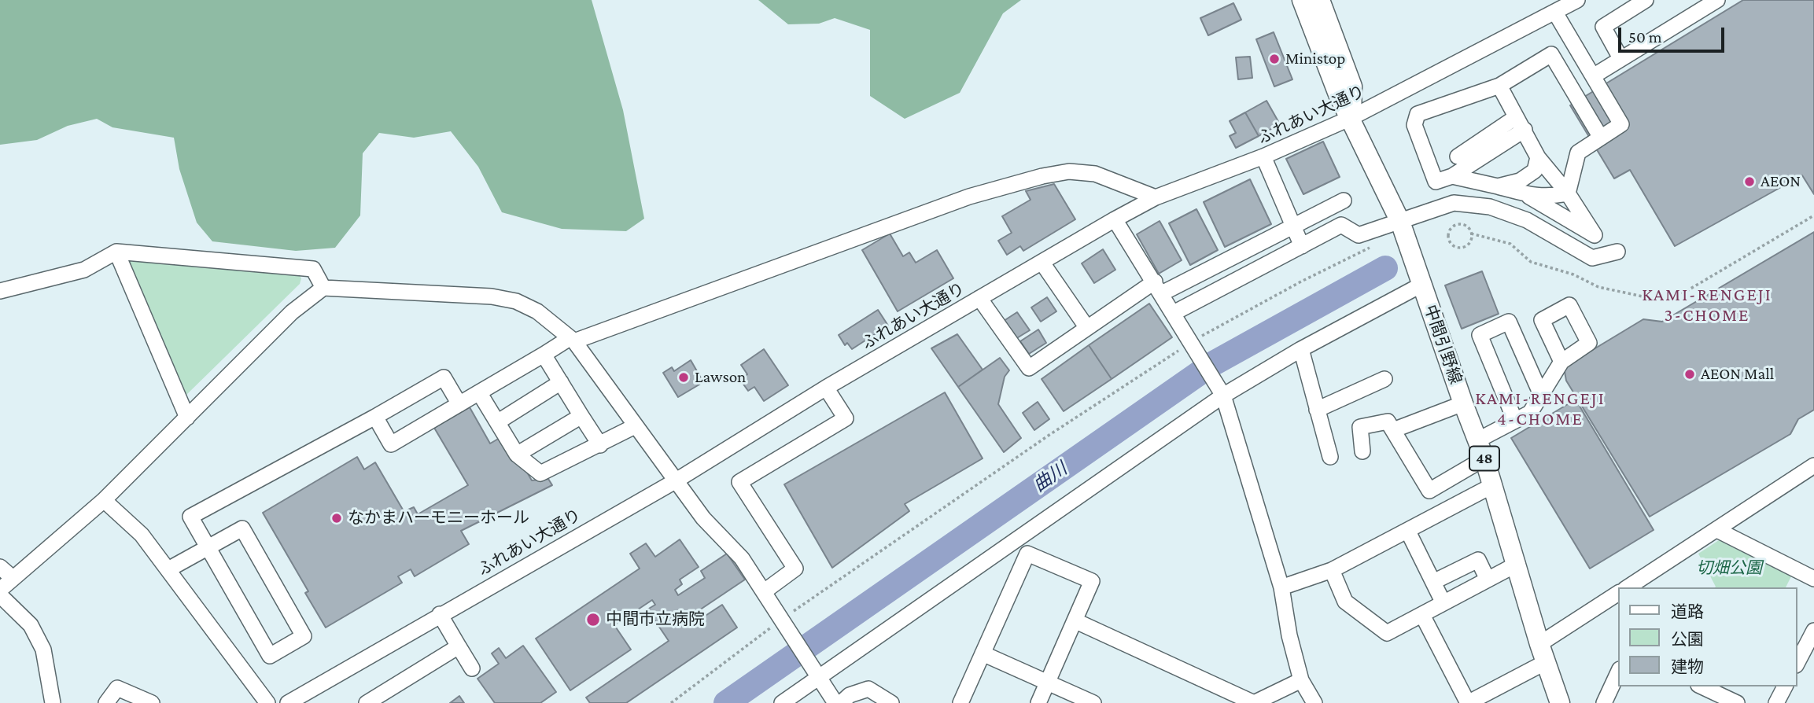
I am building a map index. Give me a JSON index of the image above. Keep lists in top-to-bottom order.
{
  "streets": {
    "main road": ["中間引野線", "48"],
    "street": ["ふれあい大通り"]
  },
  "crossings": [
    ["ふれあい大通り", "中間引野線"]
  ],
  "districts": ["KAMI-RENGEJI 3-CHOME", "KAMI-RENGEJI 4-CHOME"],
  "water": ["曲川"],
  "parks": ["切畑公園"],
  "places": [
    "Ministop",
    "AEON",
    "AEON Mall",
    "Lawson",
    "なかまハーモニーホール",
    "中間市立病院"
  ],
  "legend": ["道路", "公園", "建物"],
  "scale_bar": "50 m"
}
